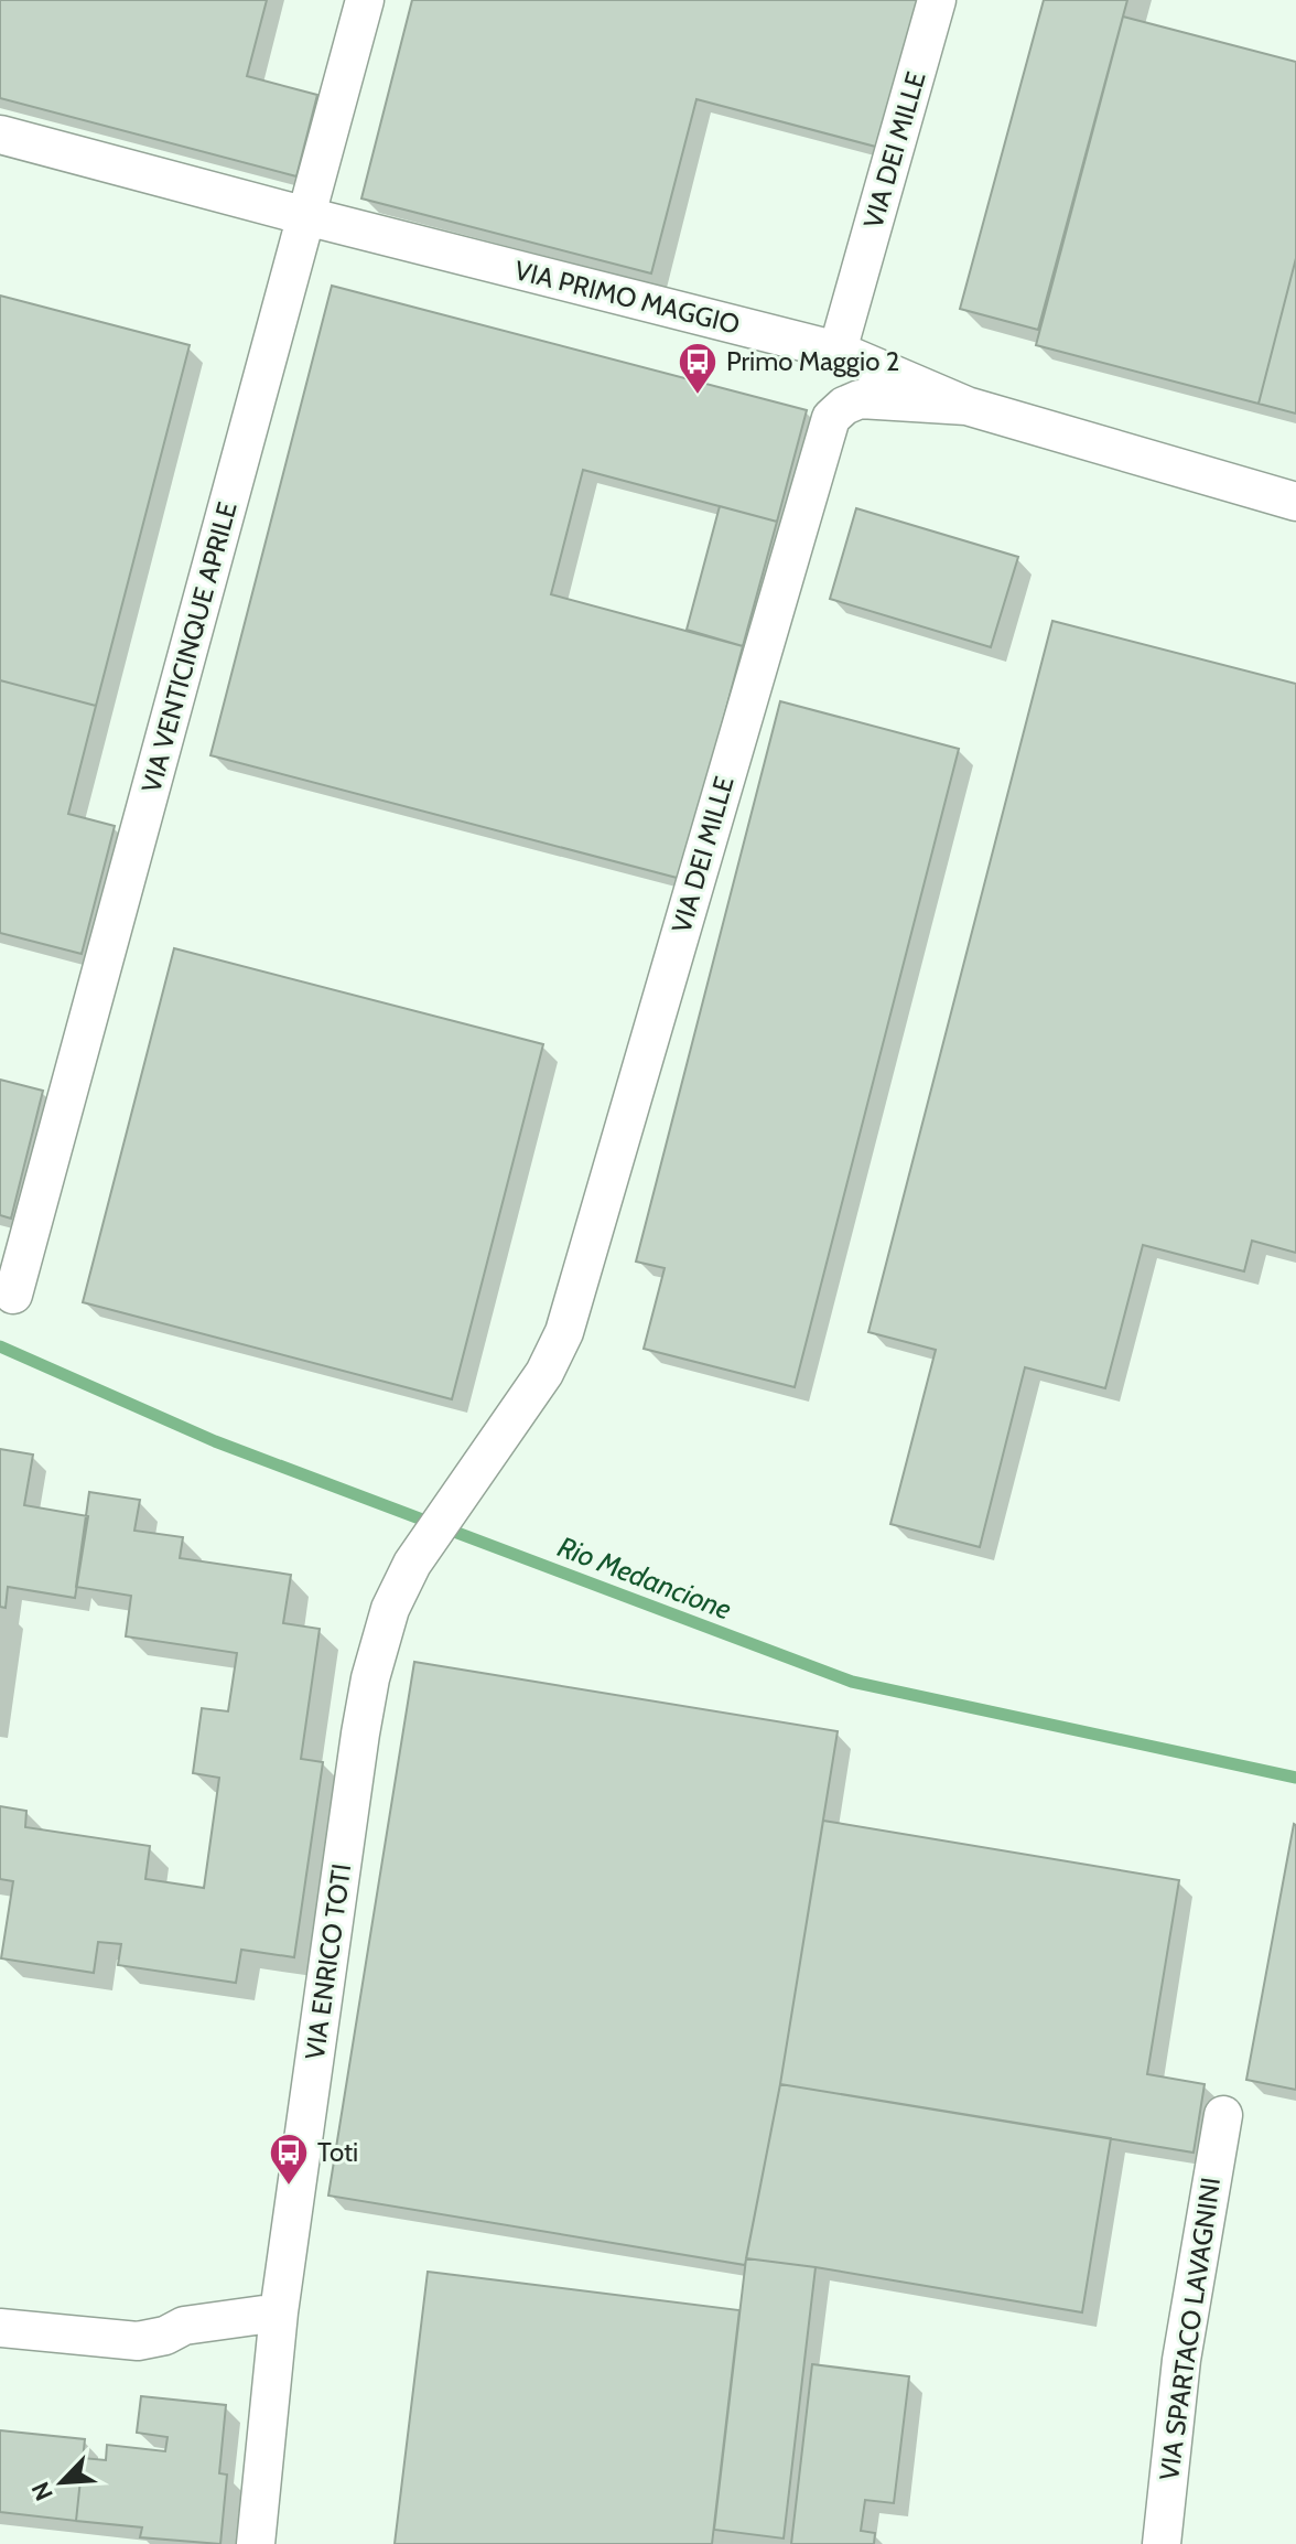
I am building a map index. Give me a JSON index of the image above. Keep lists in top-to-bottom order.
{
  "streets": {
    "street": [
      "VIA DEI MILLE",
      "VIA PRIMO MAGGIO",
      "VIA VENTICINQUE APRILE",
      "VIA ENRICO TOTI",
      "VIA SPARTACO LAVAGNINI"
    ]
  },
  "crossings": [
    ["VIA DEI MILLE", "VIA PRIMO MAGGIO"],
    ["VIA DEI MILLE", "VIA ENRICO TOTI"],
    ["VIA PRIMO MAGGIO", "VIA VENTICINQUE APRILE"]
  ],
  "water": ["Rio Medancione"],
  "places": {
    "bus stop": ["Primo Maggio 2", "Toti"]
  },
  "north": "bottom left"
}
